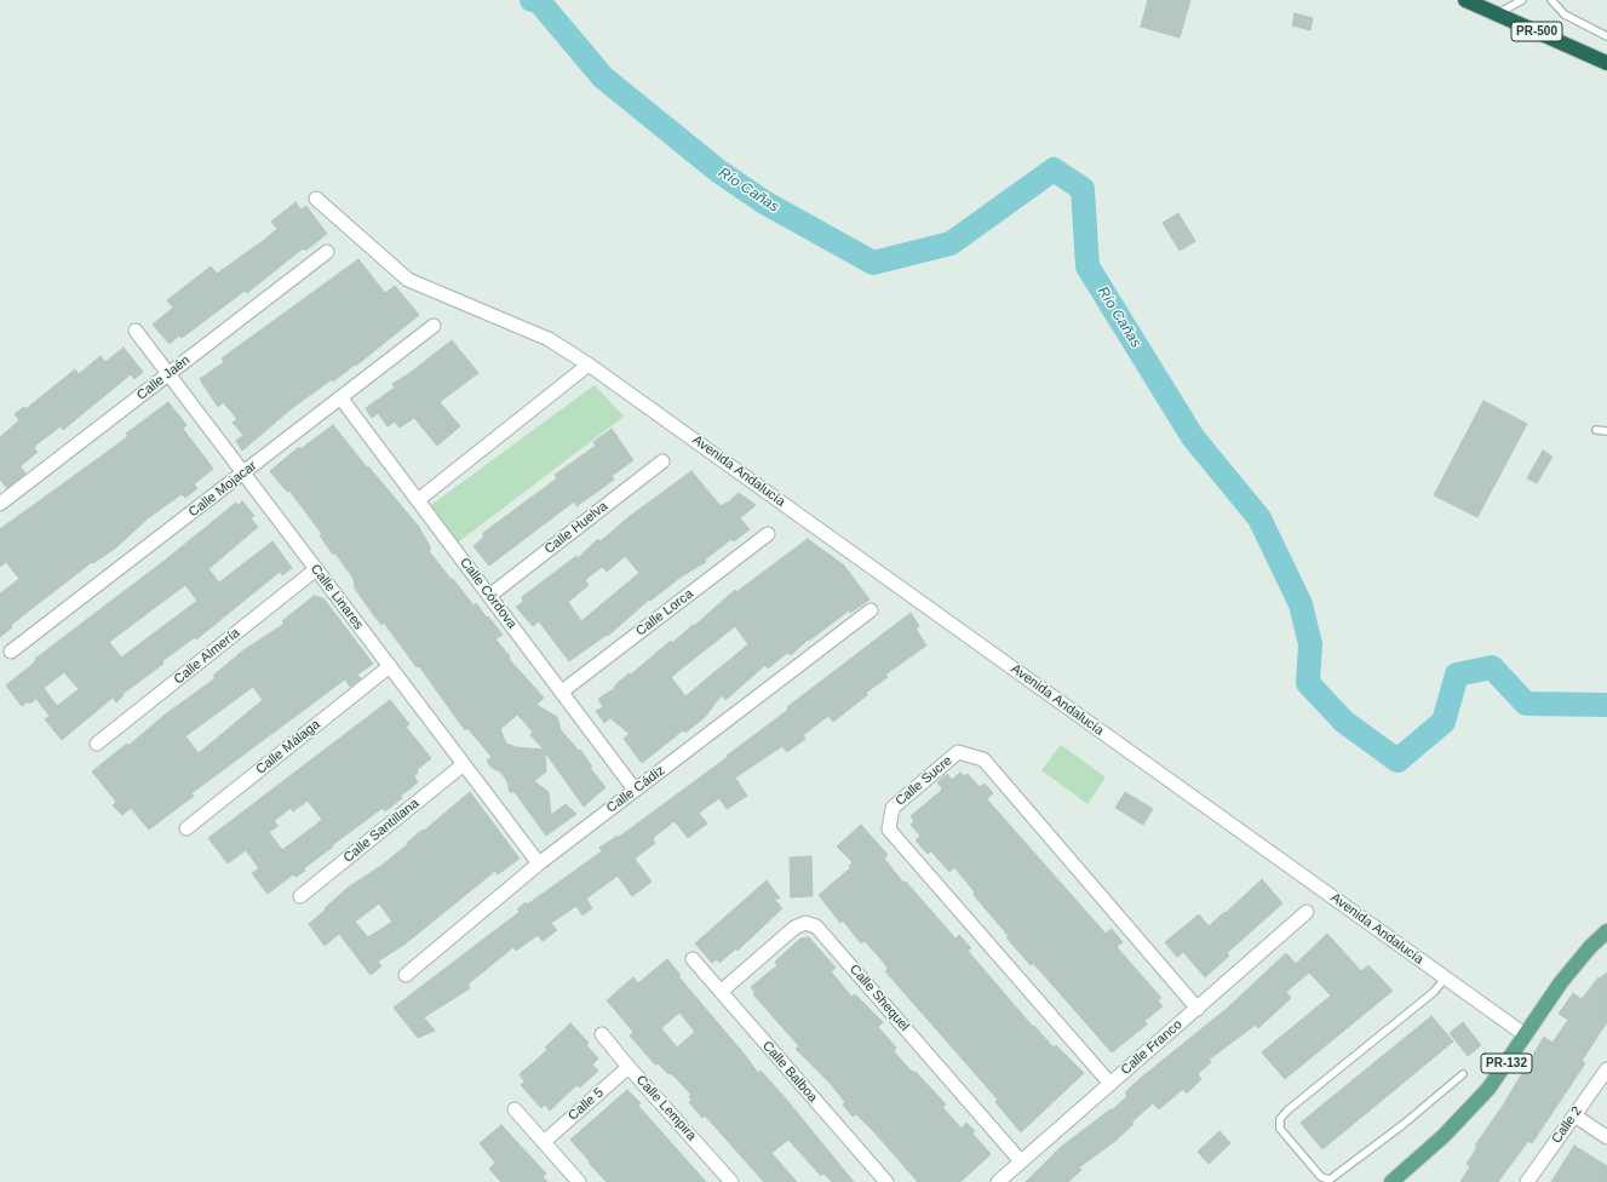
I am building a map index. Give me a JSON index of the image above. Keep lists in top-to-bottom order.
{
  "streets": {
    "highway": ["PR-500"],
    "main road": ["PR-132"],
    "street": [
      "Calle Jaén",
      "Avenida Andalucía",
      "Calle Mojacar",
      "Calle Huelva",
      "Calle Córdova",
      "Calle Linares",
      "Calle Lorca",
      "Calle Almería",
      "Calle Málaga",
      "Calle Sucre",
      "Calle Cádiz",
      "Calle Santillana",
      "Calle Shequel",
      "Calle Franco",
      "Calle Balboa",
      "Calle 5",
      "Calle Lempira",
      "Calle 2"
    ]
  },
  "crossings": [
    ["Calle Jaén", "Calle Linares"],
    ["Avenida Andalucía", "PR-132"],
    ["Calle Mojacar", "Calle Córdova"],
    ["Calle Mojacar", "Calle Linares"],
    ["Calle Huelva", "Calle Córdova"],
    ["Calle Córdova", "Calle Lorca"],
    ["Calle Córdova", "Calle Cádiz"],
    ["Calle Linares", "Calle Almería"],
    ["Calle Linares", "Calle Málaga"],
    ["Calle Linares", "Calle Cádiz"],
    ["Calle Linares", "Calle Santillana"],
    ["Calle Sucre", "Calle Franco"],
    ["Calle Shequel", "Calle Franco"],
    ["Calle Shequel", "Calle Balboa"],
    ["Calle 5", "Calle Lempira"]
  ],
  "water": ["Río Cañas"]
}
